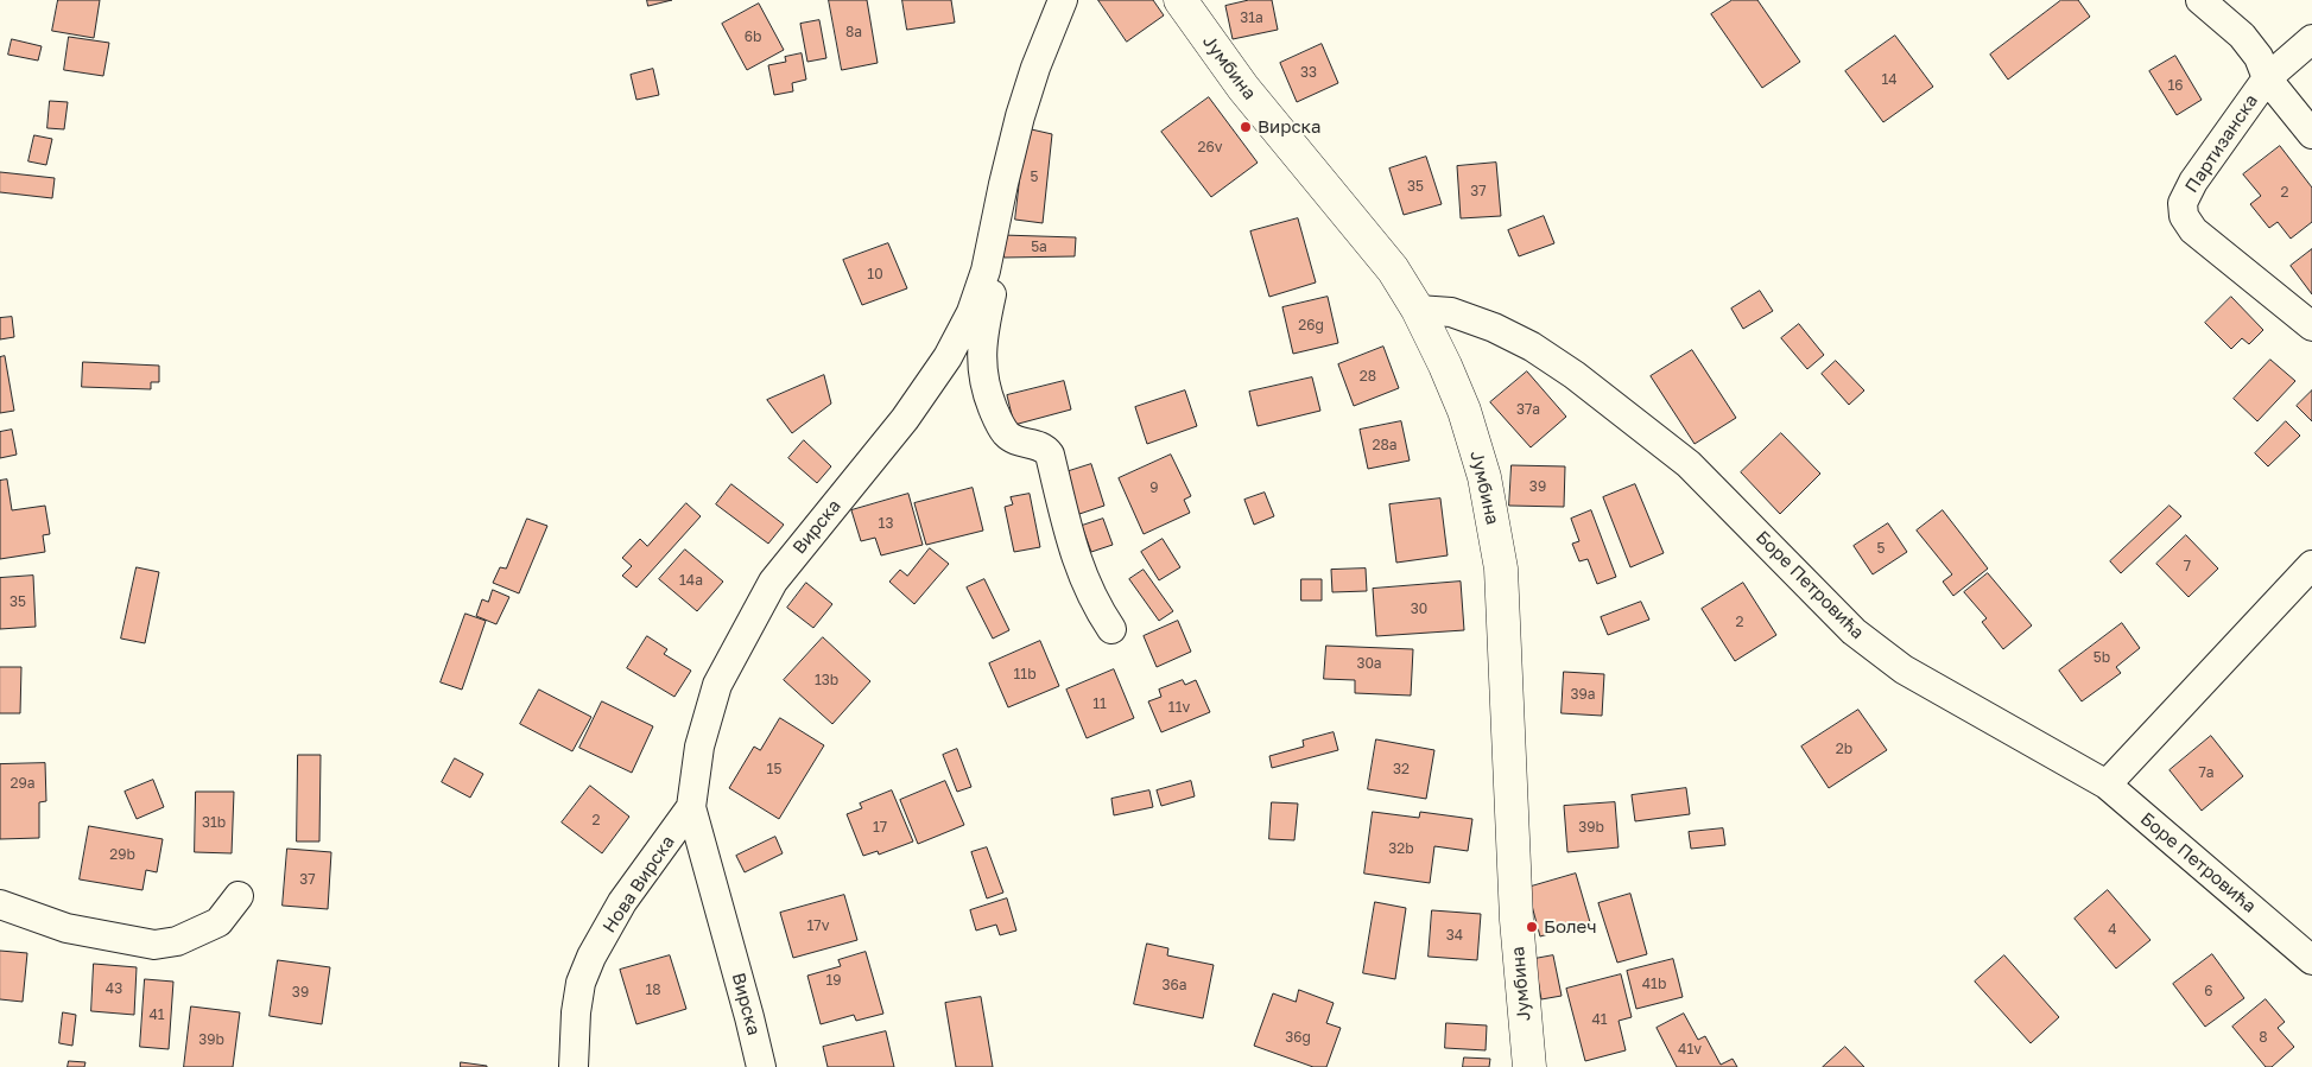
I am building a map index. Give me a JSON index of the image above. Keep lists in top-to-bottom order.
{
  "streets": {
    "street": [
      "Јумбина",
      "Партизанска",
      "Вирска",
      "Боре Петровића",
      "Нова Вирска"
    ]
  },
  "crossings": [
    ["Јумбина", "Боре Петровића"],
    ["Вирска", "Нова Вирска"]
  ],
  "places": ["Вирска", "Болеч"],
  "house_numbers": [
    "31a",
    "8a",
    "6b",
    "33",
    "14",
    "16",
    "26v",
    "5",
    "35",
    "37",
    "2",
    "5a",
    "10",
    "26g",
    "28",
    "37a",
    "28a",
    "39",
    "9",
    "13",
    "5",
    "7",
    "14a",
    "35",
    "30",
    "2",
    "5b",
    "30a",
    "11b",
    "13b",
    "39a",
    "11",
    "11v",
    "2b",
    "15",
    "32",
    "7a",
    "29a",
    "2",
    "31b",
    "17",
    "39b",
    "32b",
    "29b",
    "37",
    "17v",
    "4",
    "34",
    "19",
    "41b",
    "36a",
    "43",
    "18",
    "6",
    "39",
    "41",
    "41",
    "36g",
    "8",
    "39b",
    "41v"
  ]
}
